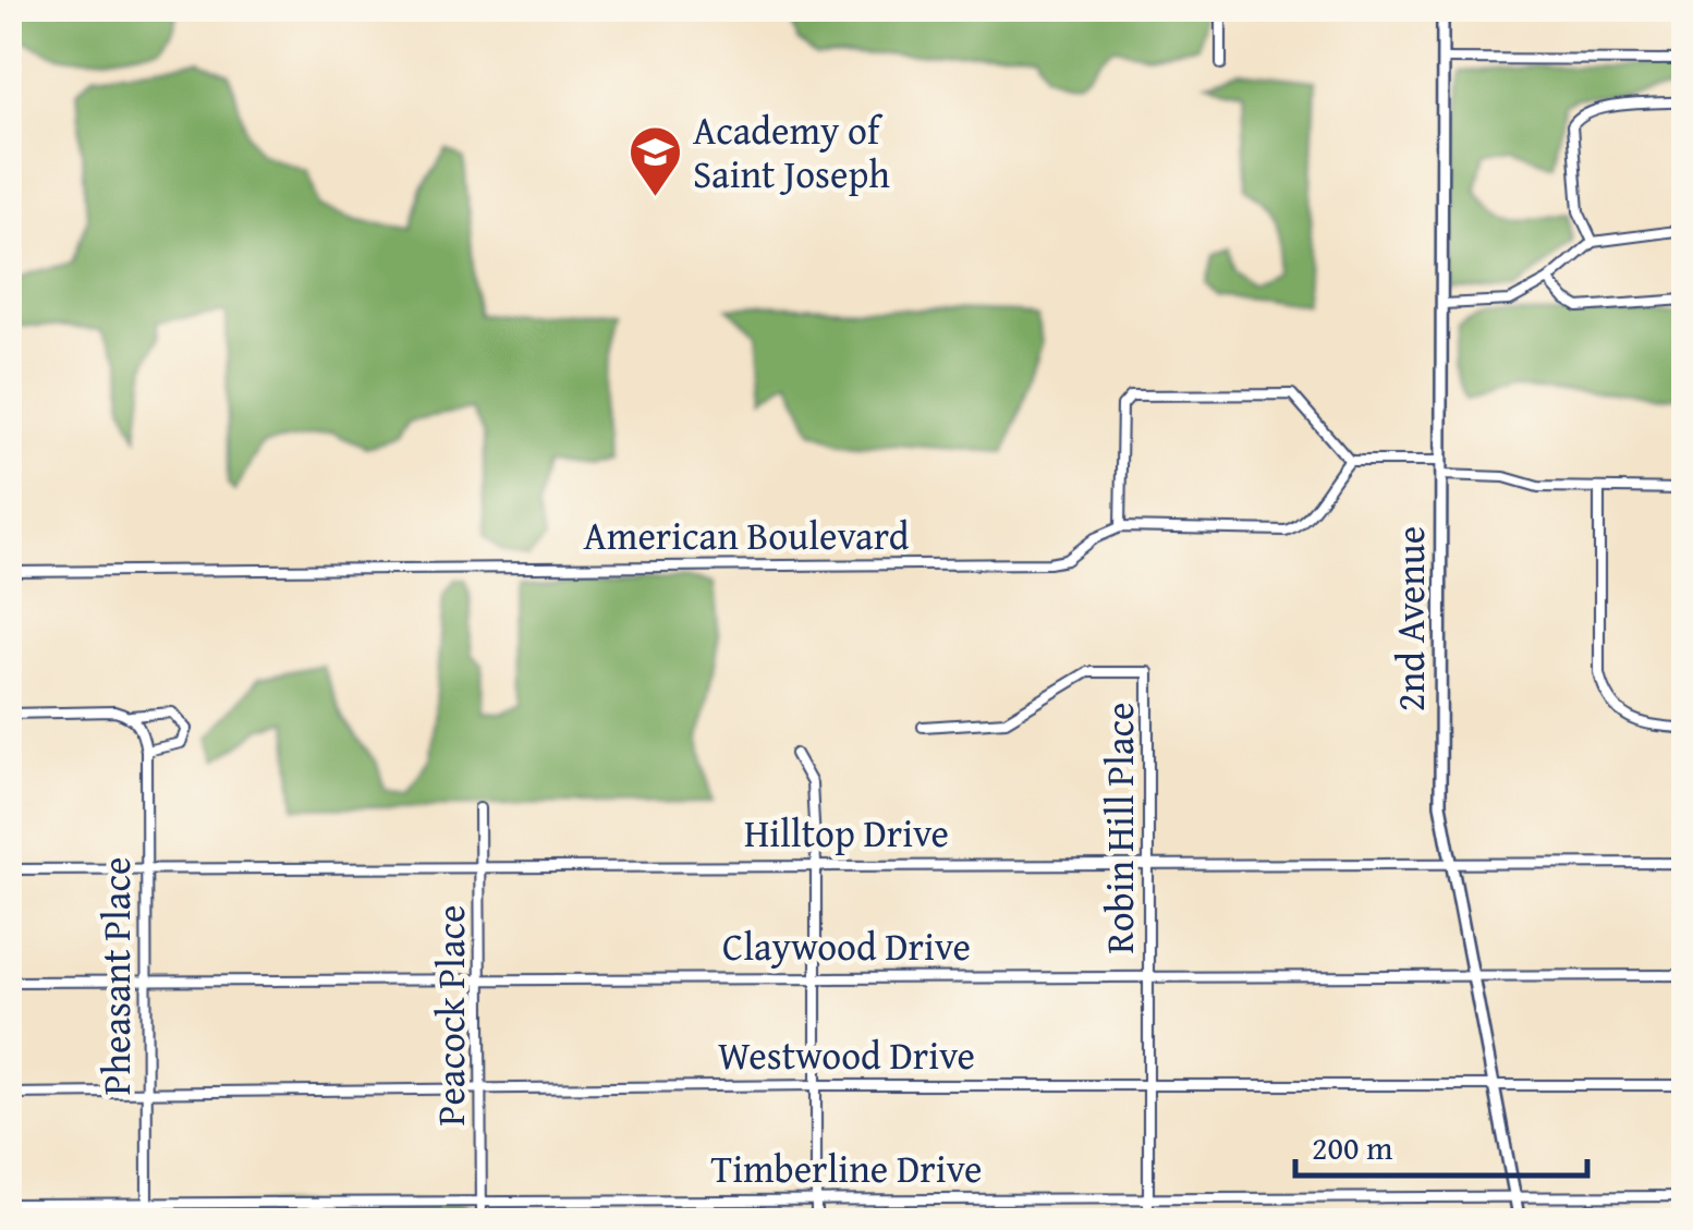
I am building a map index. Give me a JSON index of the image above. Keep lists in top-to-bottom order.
{
  "streets": {
    "street": [
      "American Boulevard",
      "2nd Avenue",
      "Robin Hill Place",
      "Hilltop Drive",
      "Claywood Drive",
      "Pheasant Place",
      "Peacock Place",
      "Westwood Drive",
      "Timberline Drive"
    ]
  },
  "crossings": [
    ["2nd Avenue", "Hilltop Drive"],
    ["2nd Avenue", "Claywood Drive"],
    ["2nd Avenue", "Westwood Drive"],
    ["2nd Avenue", "Timberline Drive"],
    ["Robin Hill Place", "Hilltop Drive"],
    ["Robin Hill Place", "Claywood Drive"],
    ["Robin Hill Place", "Westwood Drive"],
    ["Robin Hill Place", "Timberline Drive"],
    ["Hilltop Drive", "Pheasant Place"],
    ["Hilltop Drive", "Peacock Place"],
    ["Claywood Drive", "Pheasant Place"],
    ["Claywood Drive", "Peacock Place"],
    ["Pheasant Place", "Westwood Drive"],
    ["Pheasant Place", "Timberline Drive"],
    ["Peacock Place", "Westwood Drive"],
    ["Peacock Place", "Timberline Drive"]
  ],
  "places": {
    "school or university": ["Academy of Saint Joseph"]
  },
  "scale_bar": "200 m"
}
